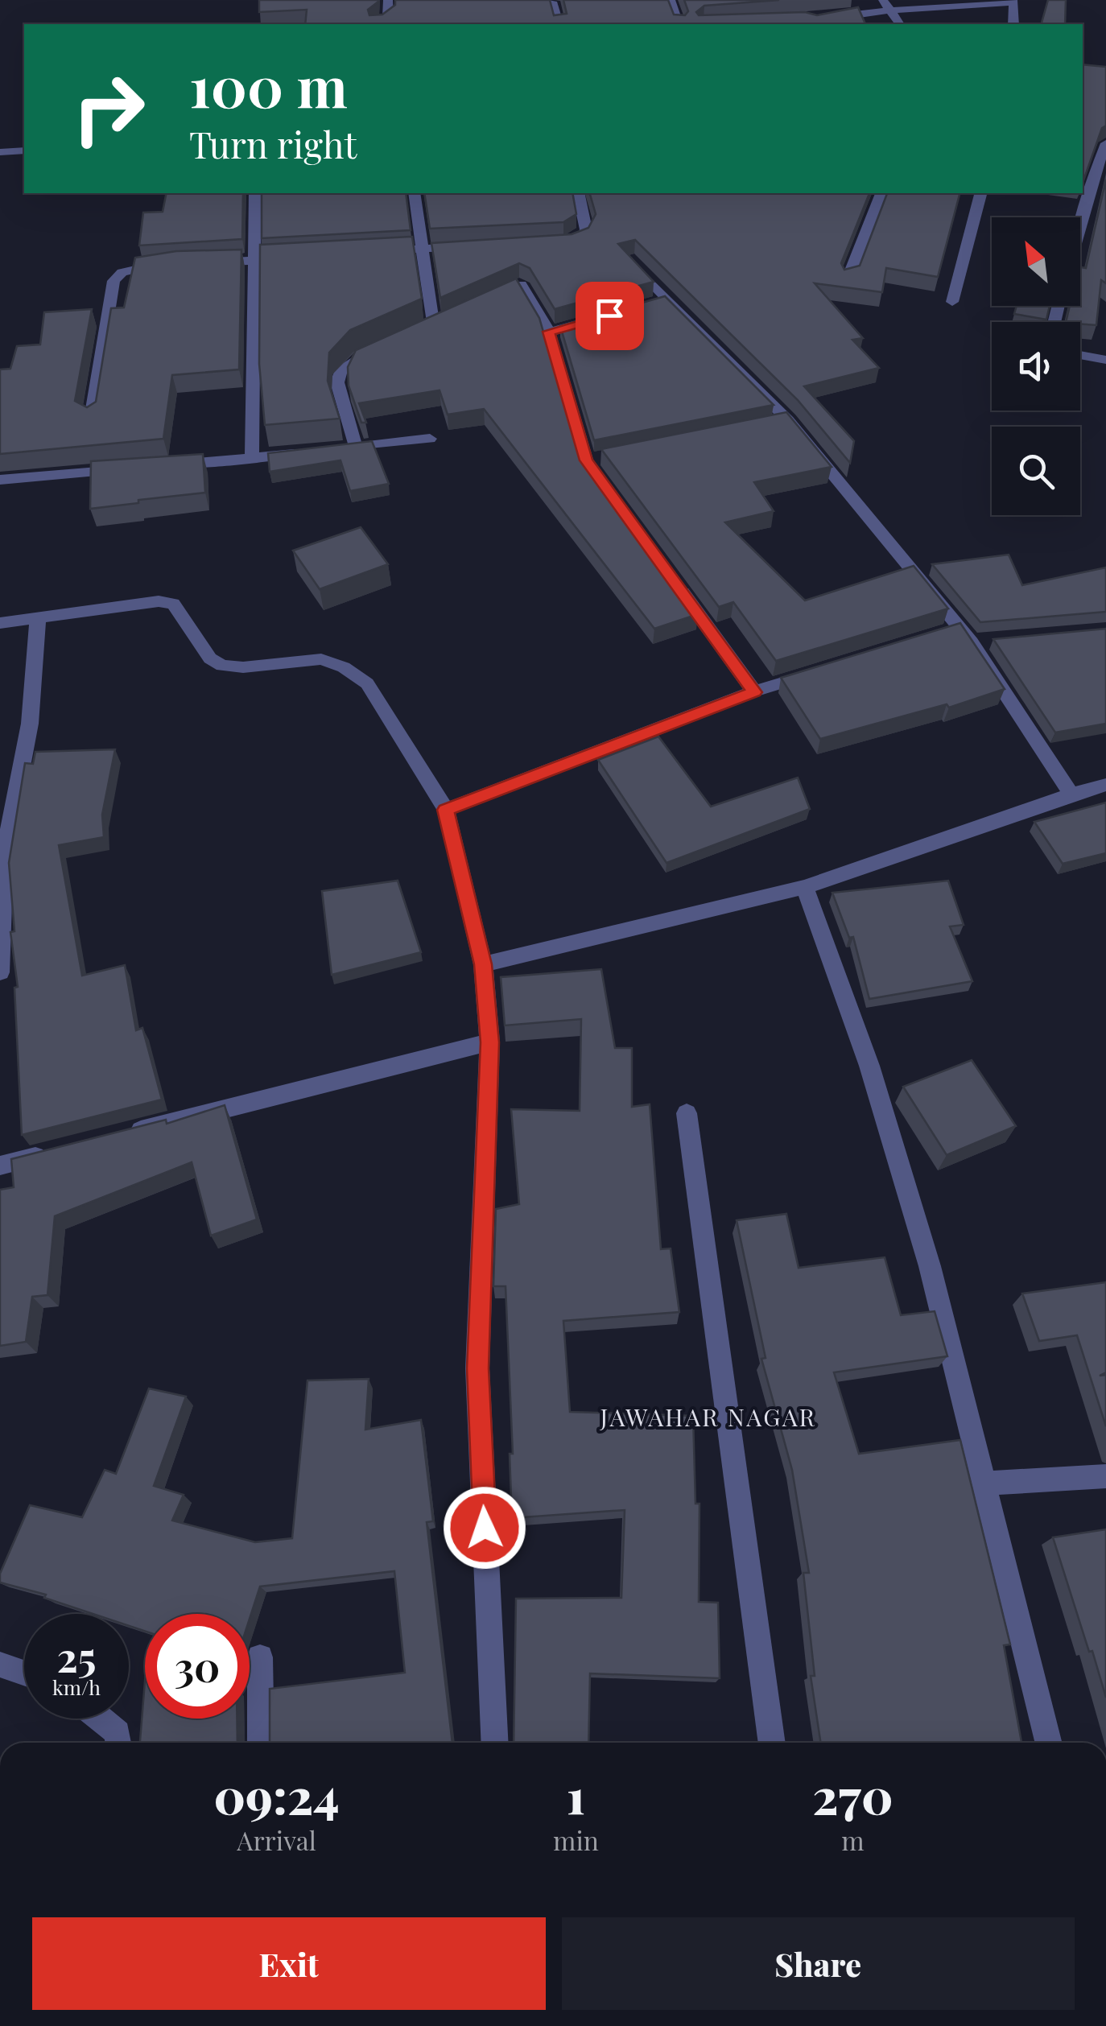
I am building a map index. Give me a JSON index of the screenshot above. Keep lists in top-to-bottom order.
{
  "districts": ["JAWAHAR NAGAR"],
  "north": "top left",
  "page": {
    "turn": ["100 m", "Turn right"],
    "speed": "25 km/h",
    "limit": "30",
    "eta": [
      "09:24",
      "Arrival",
      "1",
      "min",
      "270",
      "m"
    ],
    "buttons": ["Exit", "Share"]
  }
}
